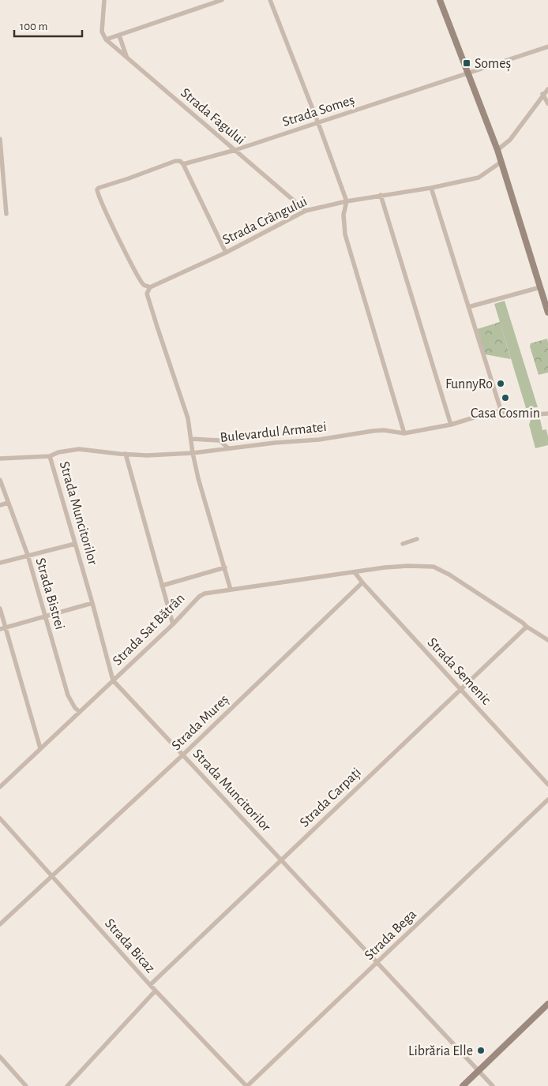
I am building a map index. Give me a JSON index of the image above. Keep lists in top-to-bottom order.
{
  "streets": {
    "street": [
      "Strada Someș",
      "Strada Fagului",
      "Strada Crângului",
      "Bulevardul Armatei",
      "Strada Muncitorilor",
      "Strada Bistrei",
      "Strada Sat Bătrân",
      "Strada Semenic",
      "Strada Mureș",
      "Strada Carpați",
      "Strada Bega",
      "Strada Bicaz"
    ]
  },
  "crossings": [
    ["Strada Someș", "Strada Fagului"],
    ["Strada Someș", "Strada Crângului"],
    ["Strada Fagului", "Strada Crângului"],
    ["Bulevardul Armatei", "Strada Muncitorilor"],
    ["Strada Muncitorilor", "Strada Sat Bătrân"],
    ["Strada Muncitorilor", "Strada Mureș"],
    ["Strada Muncitorilor", "Strada Carpați"],
    ["Strada Muncitorilor", "Strada Bega"],
    ["Strada Bistrei", "Strada Sat Bătrân"],
    ["Strada Sat Bătrân", "Strada Semenic"],
    ["Strada Sat Bătrân", "Strada Carpați"],
    ["Strada Semenic", "Strada Mureș"],
    ["Strada Semenic", "Strada Carpați"],
    ["Strada Mureș", "Strada Bicaz"],
    ["Strada Carpați", "Strada Bicaz"],
    ["Strada Bega", "Strada Bicaz"]
  ],
  "places": {
    "transit": ["Someș"],
    "other": ["FunnyRo", "Casa Cosmin", "Librăria Elle"]
  },
  "scale_bar": "100 m"
}
